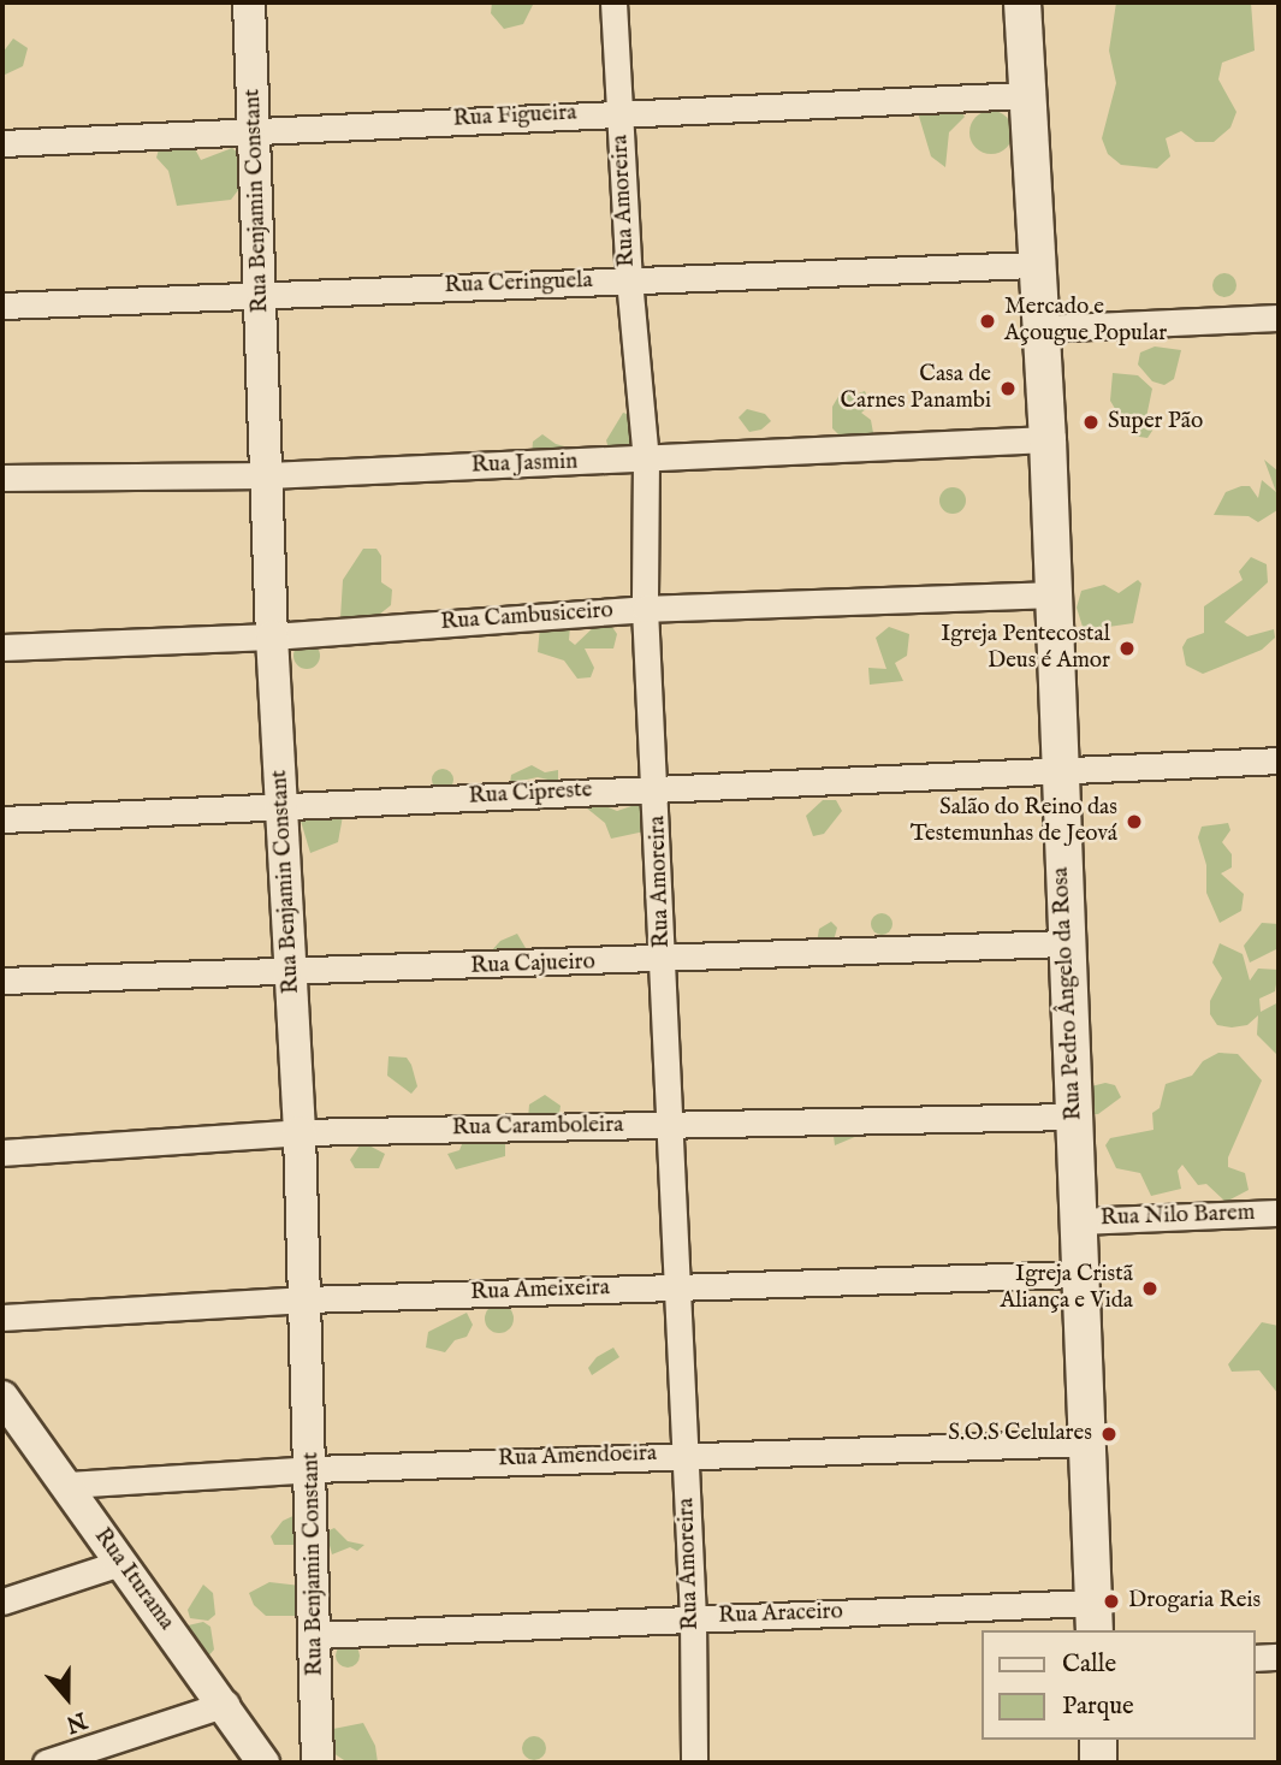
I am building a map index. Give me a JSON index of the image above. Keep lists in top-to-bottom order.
{
  "streets": {
    "main road": ["Rua Pedro Ângelo da Rosa"],
    "street": [
      "Rua Figueira",
      "Rua Benjamin Constant",
      "Rua Amoreira",
      "Rua Ceringuela",
      "Rua Jasmin",
      "Rua Cambusiceiro",
      "Rua Cipreste",
      "Rua Cajueiro",
      "Rua Caramboleira",
      "Rua Nilo Barem",
      "Rua Ameixeira",
      "Rua Amendoeira",
      "Rua Iturama",
      "Rua Araceiro"
    ]
  },
  "crossings": [
    ["Rua Figueira", "Rua Benjamin Constant"],
    ["Rua Figueira", "Rua Amoreira"],
    ["Rua Figueira", "Rua Pedro Ângelo da Rosa"],
    ["Rua Benjamin Constant", "Rua Ceringuela"],
    ["Rua Benjamin Constant", "Rua Jasmin"],
    ["Rua Benjamin Constant", "Rua Cambusiceiro"],
    ["Rua Benjamin Constant", "Rua Cipreste"],
    ["Rua Benjamin Constant", "Rua Cajueiro"],
    ["Rua Benjamin Constant", "Rua Caramboleira"],
    ["Rua Benjamin Constant", "Rua Ameixeira"],
    ["Rua Benjamin Constant", "Rua Amendoeira"],
    ["Rua Benjamin Constant", "Rua Araceiro"],
    ["Rua Amoreira", "Rua Ceringuela"],
    ["Rua Amoreira", "Rua Jasmin"],
    ["Rua Amoreira", "Rua Cambusiceiro"],
    ["Rua Amoreira", "Rua Cipreste"],
    ["Rua Amoreira", "Rua Cajueiro"],
    ["Rua Amoreira", "Rua Caramboleira"],
    ["Rua Amoreira", "Rua Ameixeira"],
    ["Rua Amoreira", "Rua Amendoeira"],
    ["Rua Amoreira", "Rua Araceiro"],
    ["Rua Ceringuela", "Rua Pedro Ângelo da Rosa"],
    ["Rua Jasmin", "Rua Pedro Ângelo da Rosa"],
    ["Rua Cambusiceiro", "Rua Pedro Ângelo da Rosa"],
    ["Rua Cipreste", "Rua Pedro Ângelo da Rosa"],
    ["Rua Cajueiro", "Rua Pedro Ângelo da Rosa"],
    ["Rua Pedro Ângelo da Rosa", "Rua Caramboleira"],
    ["Rua Pedro Ângelo da Rosa", "Rua Nilo Barem"],
    ["Rua Pedro Ângelo da Rosa", "Rua Ameixeira"],
    ["Rua Pedro Ângelo da Rosa", "Rua Amendoeira"],
    ["Rua Pedro Ângelo da Rosa", "Rua Araceiro"],
    ["Rua Amendoeira", "Rua Iturama"]
  ],
  "places": [
    "Mercado e Açougue Popular",
    "Casa de Carnes Panambi",
    "Super Pão",
    "Igreja Pentecostal Deus é Amor",
    "Salão do Reino das Testemunhas de Jeová",
    "Igreja Cristã Aliança e Vida",
    "S.O.S Celulares",
    "Drogaria Reis"
  ],
  "legend": ["Calle", "Parque"],
  "north": "bottom"
}
